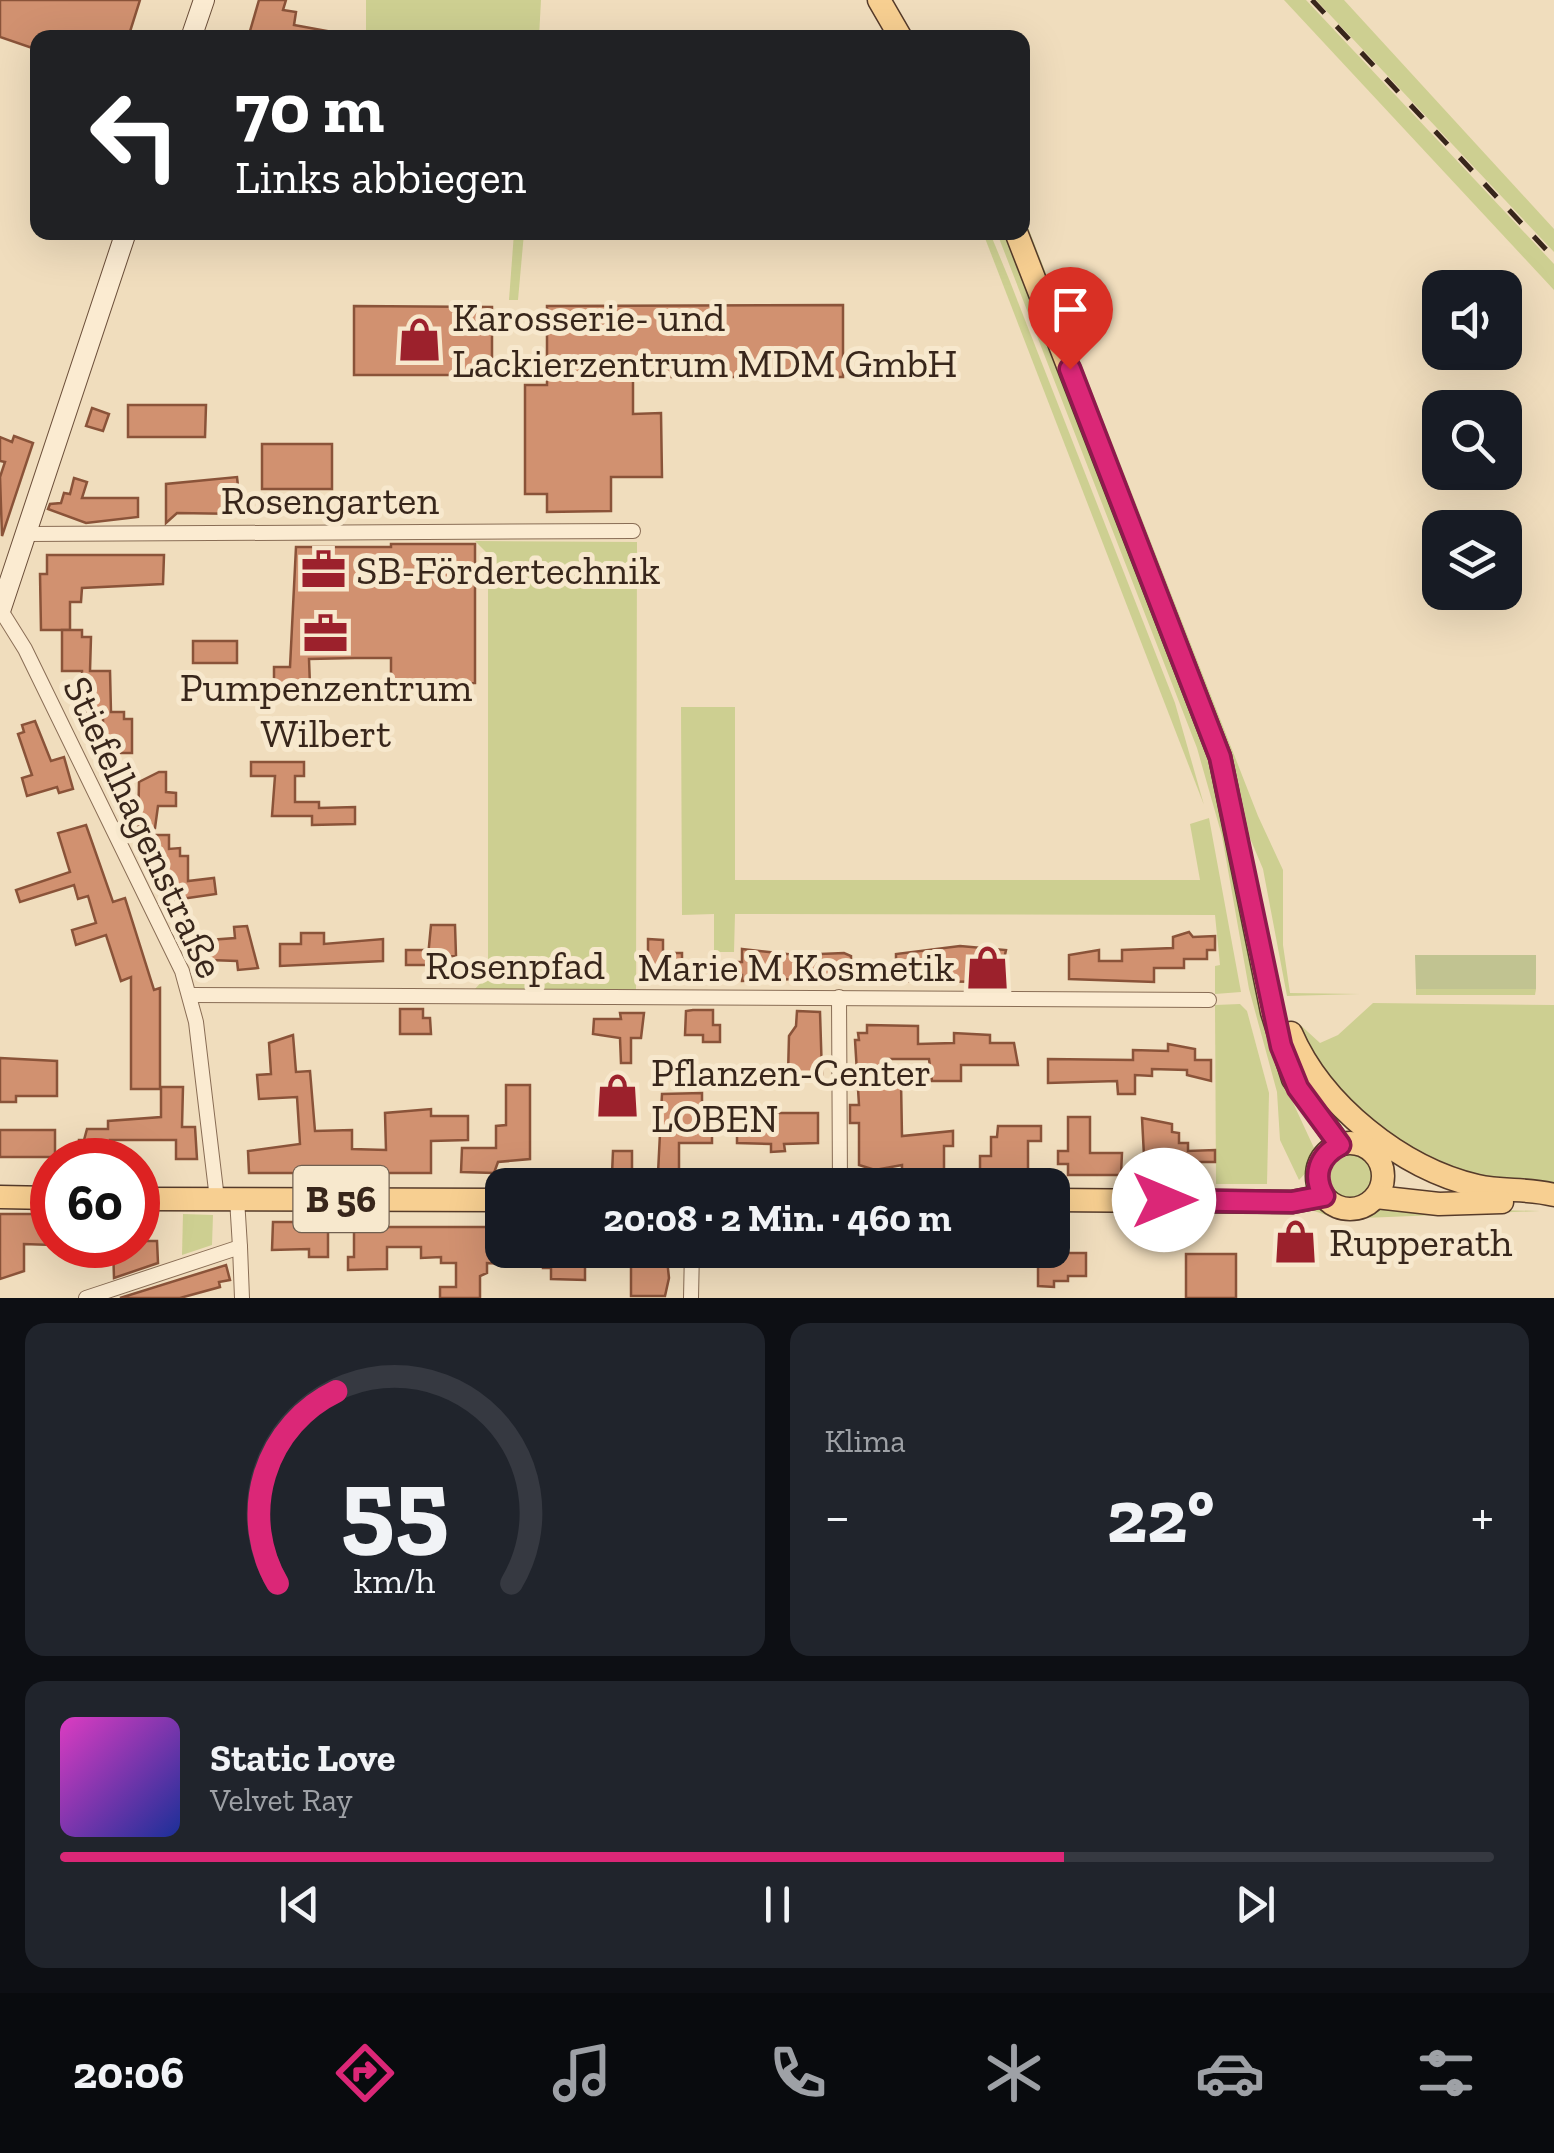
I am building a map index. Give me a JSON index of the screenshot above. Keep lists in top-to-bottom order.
{
  "streets": {
    "main road": ["B 56"],
    "street": ["Rosengarten", "Stiefelhagenstraße", "Rosenpfad"]
  },
  "crossings": [
    ["Stiefelhagenstraße", "Rosenpfad"],
    ["Stiefelhagenstraße", "B 56"]
  ],
  "places": {
    "shop": [
      "Karosserie- und Lackierzentrum MDM GmbH",
      "Marie M Kosmetik",
      "Pflanzen-Center LOBEN",
      "Rupperath"
    ],
    "office": ["SB-Fördertechnik", "Pumpenzentrum Wilbert"]
  },
  "page": {
    "turn": ["70 m", "Links abbiegen"],
    "limit": "60",
    "trip": "20:08 · 2 Min. · 460 m",
    "tile": "Klima",
    "heat": ["−", "22°", "+"],
    "song": ["Static Love", "Velvet Ray"],
    "tabs": "20:06",
    "gauge": ["55", "km/h"]
  }
}
